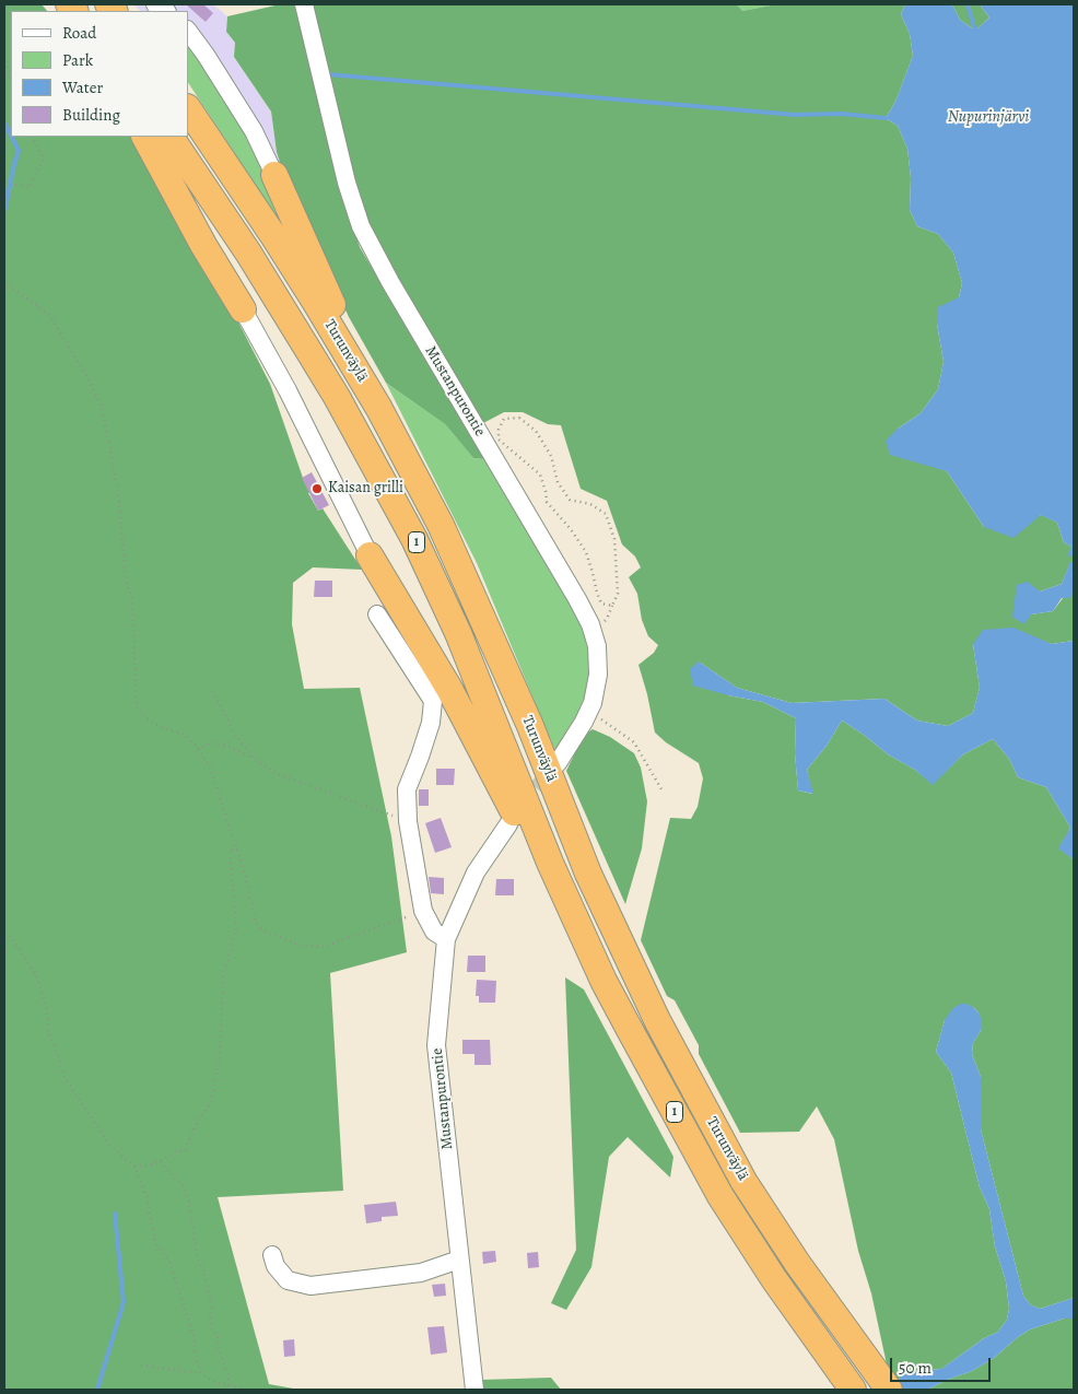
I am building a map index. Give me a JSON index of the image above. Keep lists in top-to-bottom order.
{
  "streets": {
    "highway": ["Turunväylä", "1"],
    "street": ["Mustanpurontie"]
  },
  "water": ["Nupurinjärvi"],
  "places": ["Kaisan grilli"],
  "legend": [
    "Road",
    "Park",
    "Water",
    "Building"
  ],
  "scale_bar": "50 m"
}
